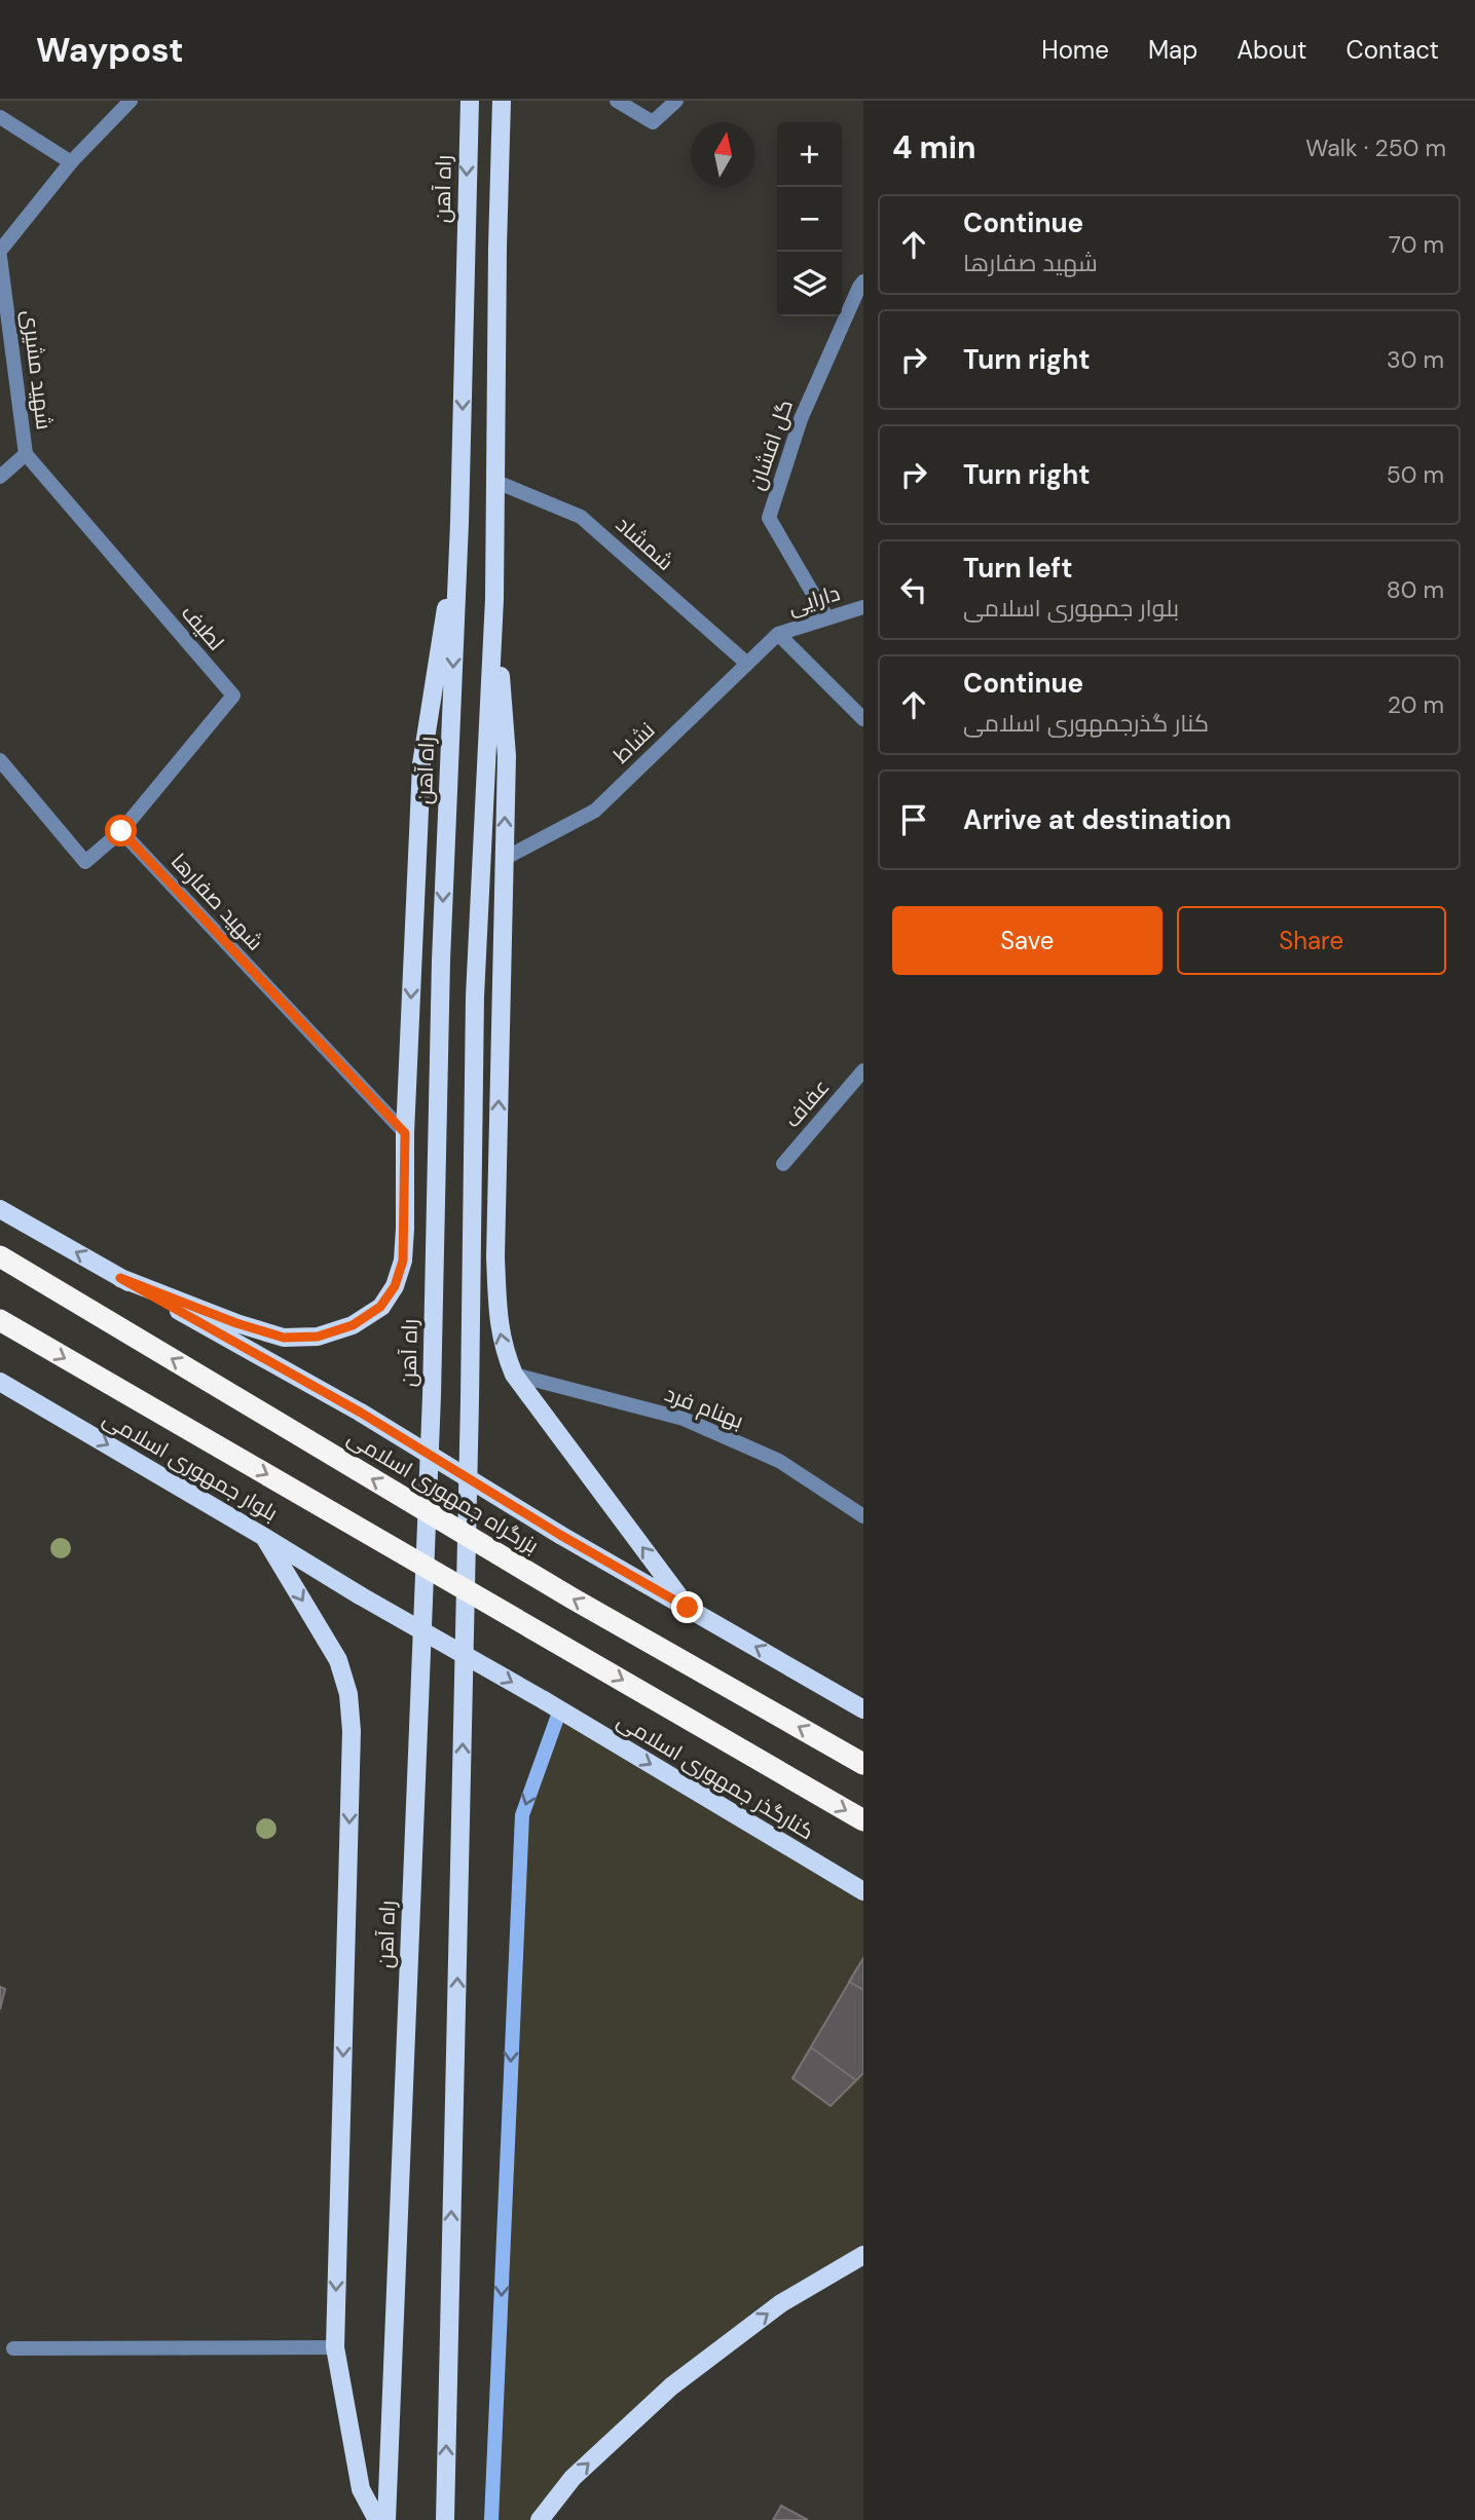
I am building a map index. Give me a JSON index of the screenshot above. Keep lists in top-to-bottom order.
{
  "streets": {
    "highway": ["بزرگراه جمهوری اسلامی"],
    "main road": ["راه آهن", "بلوار جمهوری اسلامی", "کنارگذر جمهوری اسلامی"],
    "street": [
      "شهید مشیری",
      "گل افشان",
      "شمشاد",
      "دارایی",
      "لطیف",
      "نشاط",
      "شهید صفارها",
      "عفاف",
      "بهنام فرد"
    ]
  },
  "crossings": [
    ["شهید مشیری", "لطیف"],
    ["گل افشان", "دارایی"],
    ["شمشاد", "نشاط"],
    ["دارایی", "نشاط"],
    ["لطیف", "شهید صفارها"],
    ["بلوار جمهوری اسلامی", "کنارگذر جمهوری اسلامی"]
  ],
  "north": "top",
  "page": {
    "header": "Waypost",
    "nav": [
      "Home",
      "Map",
      "About",
      "Contact"
    ],
    "heading": ["4 min", "Walk · 250 m"],
    "map_buttons": ["+", "−"],
    "list": [
      ["Continue", "شهید صفارها", "70 m"],
      ["Turn right", "30 m"],
      ["Turn right", "50 m"],
      ["Turn left", "بلوار جمهوری اسلامی", "80 m"],
      ["Continue", "کنار گذرجمهوری اسلامی", "20 m"],
      "Arrive at destination"
    ],
    "buttons": ["Save", "Share"]
  }
}
